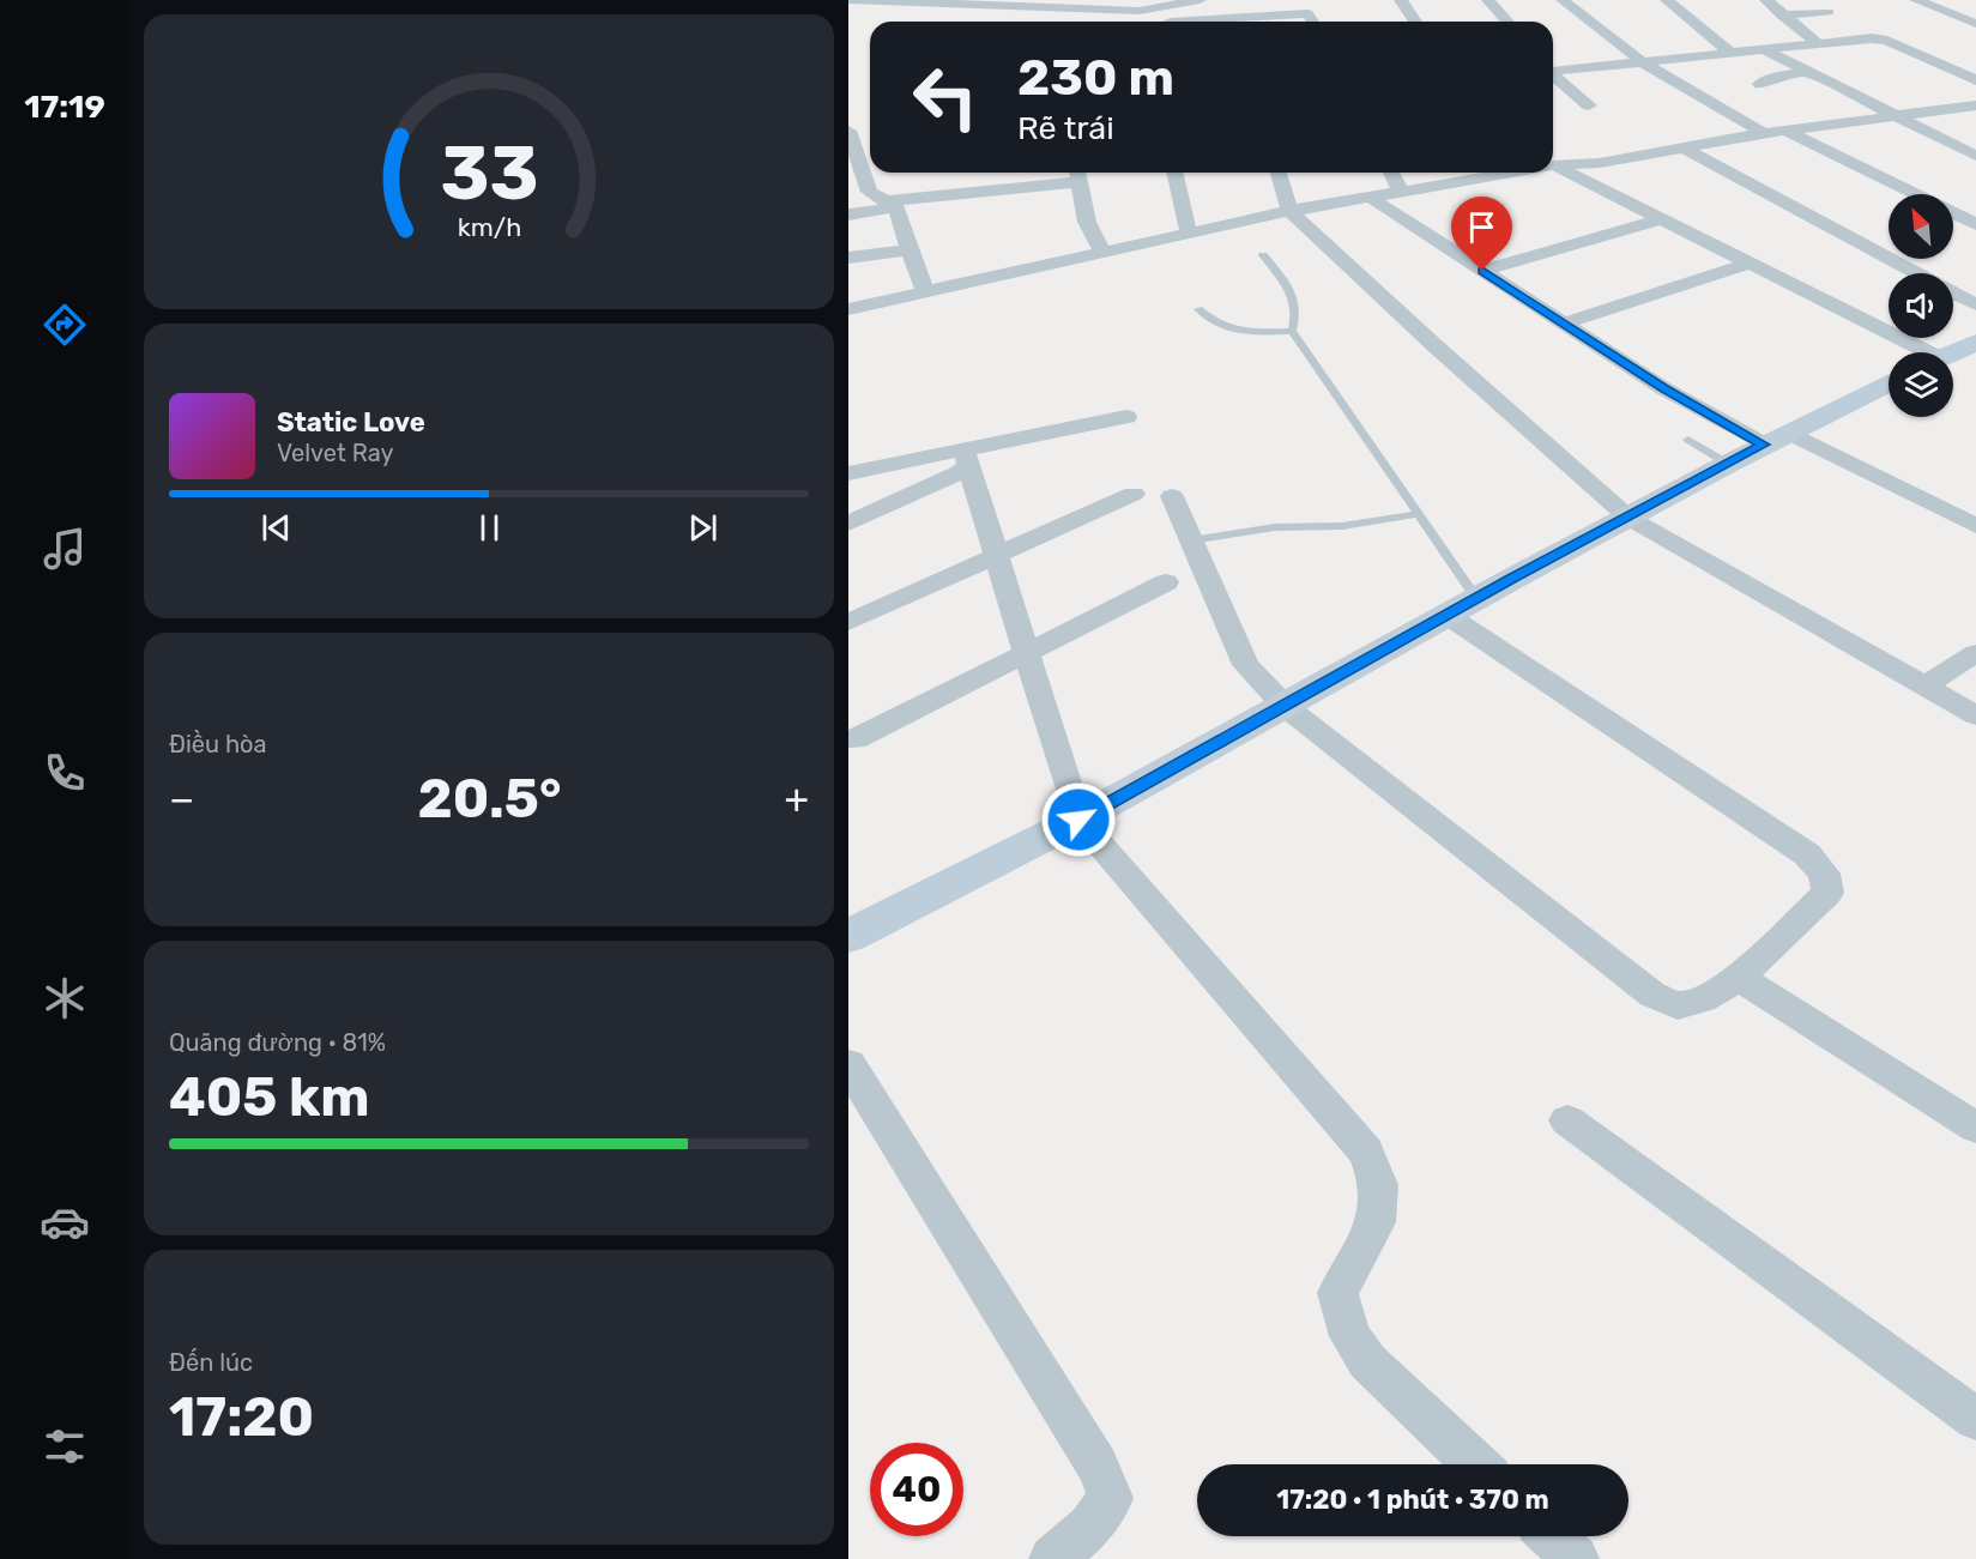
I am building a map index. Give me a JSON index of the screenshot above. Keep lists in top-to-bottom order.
{
  "north": "top left",
  "page": {
    "tabs": "17:19",
    "turn": ["230 m", "Rẽ trái"],
    "song": ["Static Love", "Velvet Ray"],
    "tile": [
      "Điều hòa",
      ["Quãng đường · 81%", "405 km"],
      ["Đến lúc", "17:20"]
    ],
    "heat": ["−", "20.5°", "+"],
    "limit": "40",
    "trip": "17:20 · 1 phút · 370 m",
    "gauge": ["33", "km/h"]
  }
}
